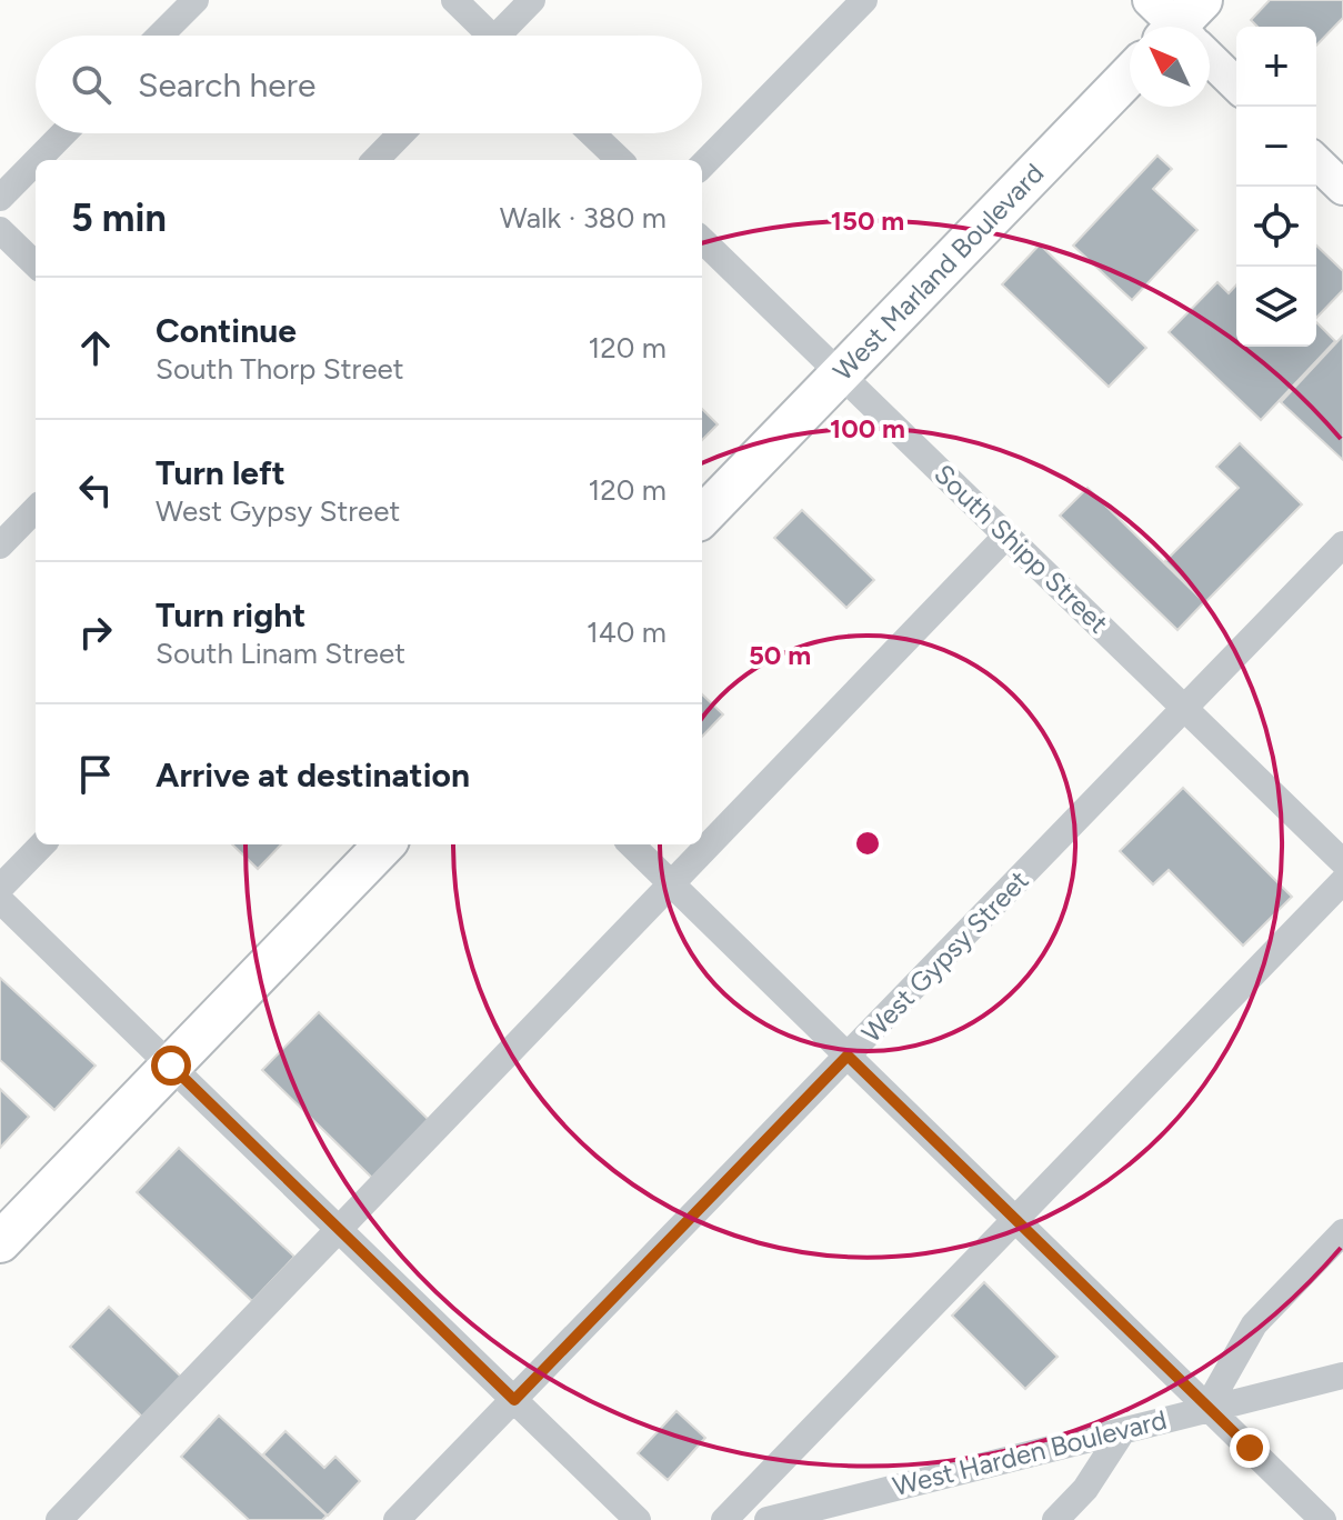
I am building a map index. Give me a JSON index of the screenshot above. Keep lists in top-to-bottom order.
{
  "streets": {
    "highway": ["West Marland Boulevard"],
    "street": ["South Shipp Street", "West Gypsy Street", "West Harden Boulevard"]
  },
  "crossings": [
    ["West Marland Boulevard", "South Shipp Street"],
    ["South Shipp Street", "West Gypsy Street"]
  ],
  "north": "top left",
  "page": {
    "map_buttons": ["+", "−"],
    "search": "Search here",
    "heading": ["5 min", "Walk · 380 m"],
    "list": [
      ["Continue", "South Thorp Street", "120 m"],
      ["Turn left", "West Gypsy Street", "120 m"],
      ["Turn right", "South Linam Street", "140 m"],
      "Arrive at destination"
    ]
  },
  "rings": ["150 m", "100 m", "50 m"]
}
